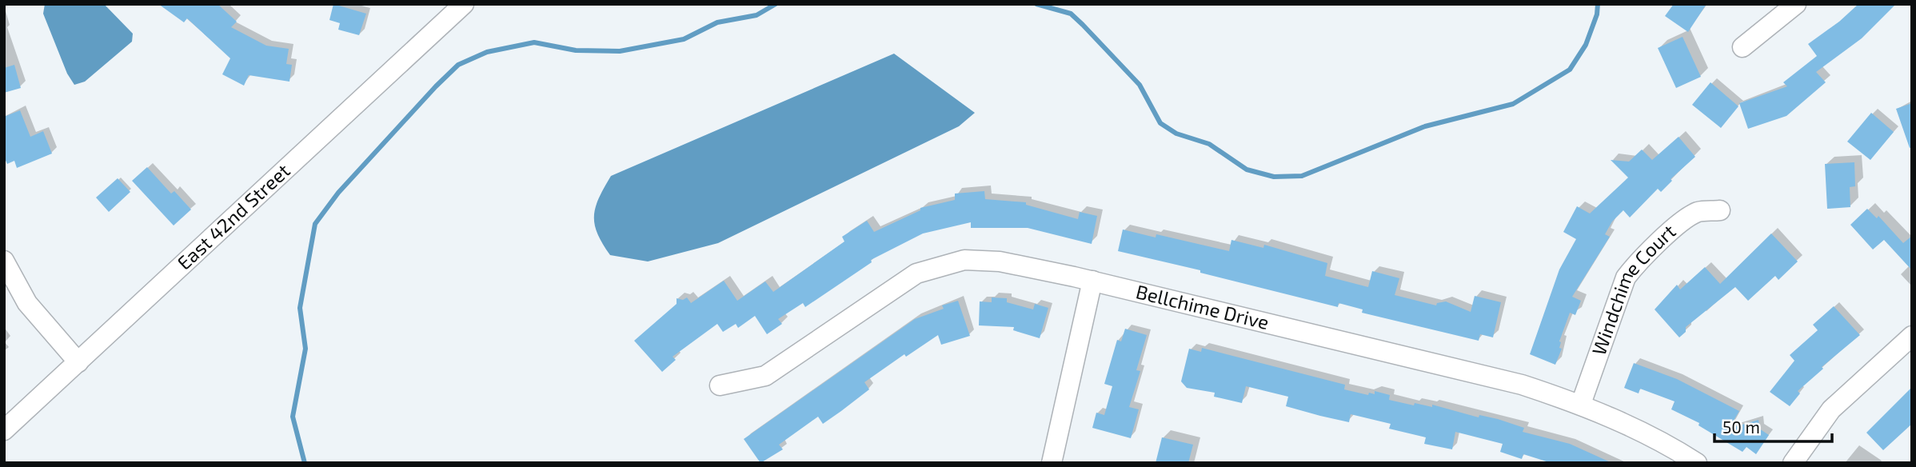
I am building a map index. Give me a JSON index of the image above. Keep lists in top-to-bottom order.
{
  "streets": {
    "street": ["East 42nd Street", "Windchime Court", "Bellchime Drive"]
  },
  "crossings": [
    ["Windchime Court", "Bellchime Drive"]
  ],
  "scale_bar": "50 m"
}
